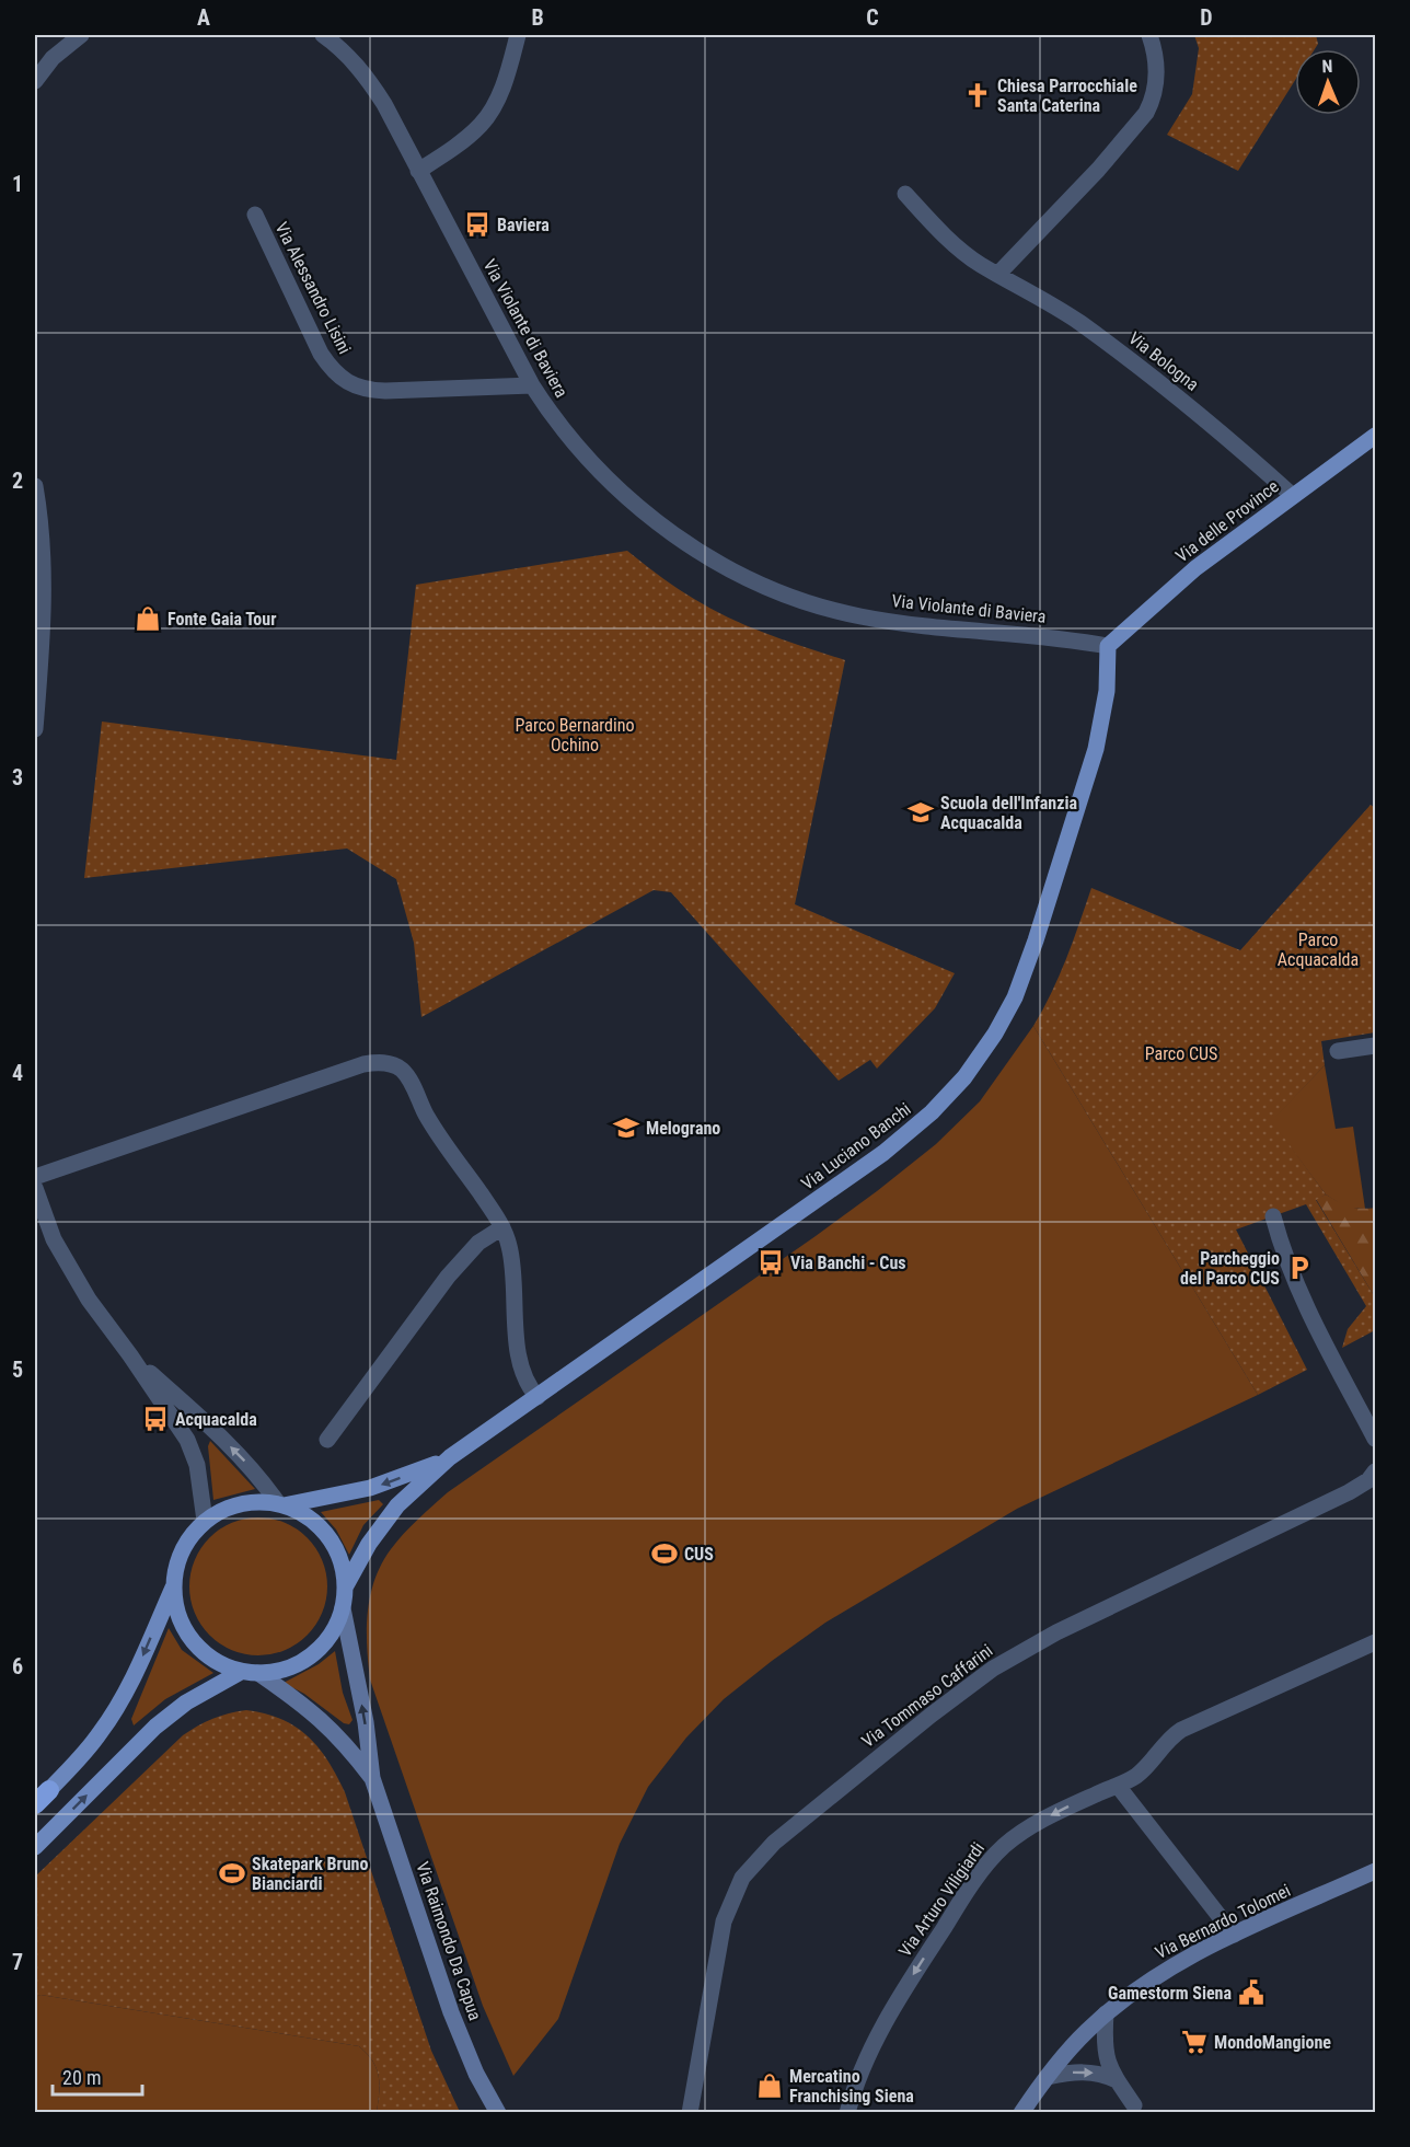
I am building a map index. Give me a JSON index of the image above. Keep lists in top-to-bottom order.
{
  "streets": {
    "main road": ["Via delle Province", "Via Luciano Banchi"],
    "street": [
      "Via Alessandro Lisini",
      "Via Violante di Baviera",
      "Via Bologna",
      "Via Tommaso Caffarini",
      "Via Arturo Viligiardi",
      "Via Bernardo Tolomei",
      "Via Raimondo Da Capua"
    ]
  },
  "crossings": [
    ["Via Alessandro Lisini", "Via Violante di Baviera"],
    ["Via Violante di Baviera", "Via delle Province"],
    ["Via Violante di Baviera", "Via Luciano Banchi"],
    ["Via Bologna", "Via delle Province"],
    ["Via delle Province", "Via Luciano Banchi"],
    ["Via Luciano Banchi", "Via Raimondo Da Capua"]
  ],
  "one_way": ["Via Arturo Viligiardi"],
  "parks": ["Parco Bernardino Ochino", "Parco Acquacalda", "Parco CUS"],
  "places": {
    "church": ["Chiesa Parrocchiale Santa Caterina"],
    "bus stop": ["Baviera", "Via Banchi - Cus", "Acquacalda"],
    "shop": ["Fonte Gaia Tour", "Mercatino Franchising Siena"],
    "school or university": ["Scuola dell'Infanzia Acquacalda", "Melograno"],
    "parking": ["Parcheggio del Parco CUS"],
    "sports": ["CUS", "Skatepark Bruno Bianciardi"],
    "public building": ["Gamestorm Siena"],
    "supermarket": ["MondoMangione"]
  },
  "scale_bar": "20 m",
  "north": "top",
  "grid": {
    "columns": [
      "A",
      "B",
      "C",
      "D"
    ],
    "rows": [
      "1",
      "2",
      "3",
      "4",
      "5",
      "6",
      "7"
    ]
  }
}
